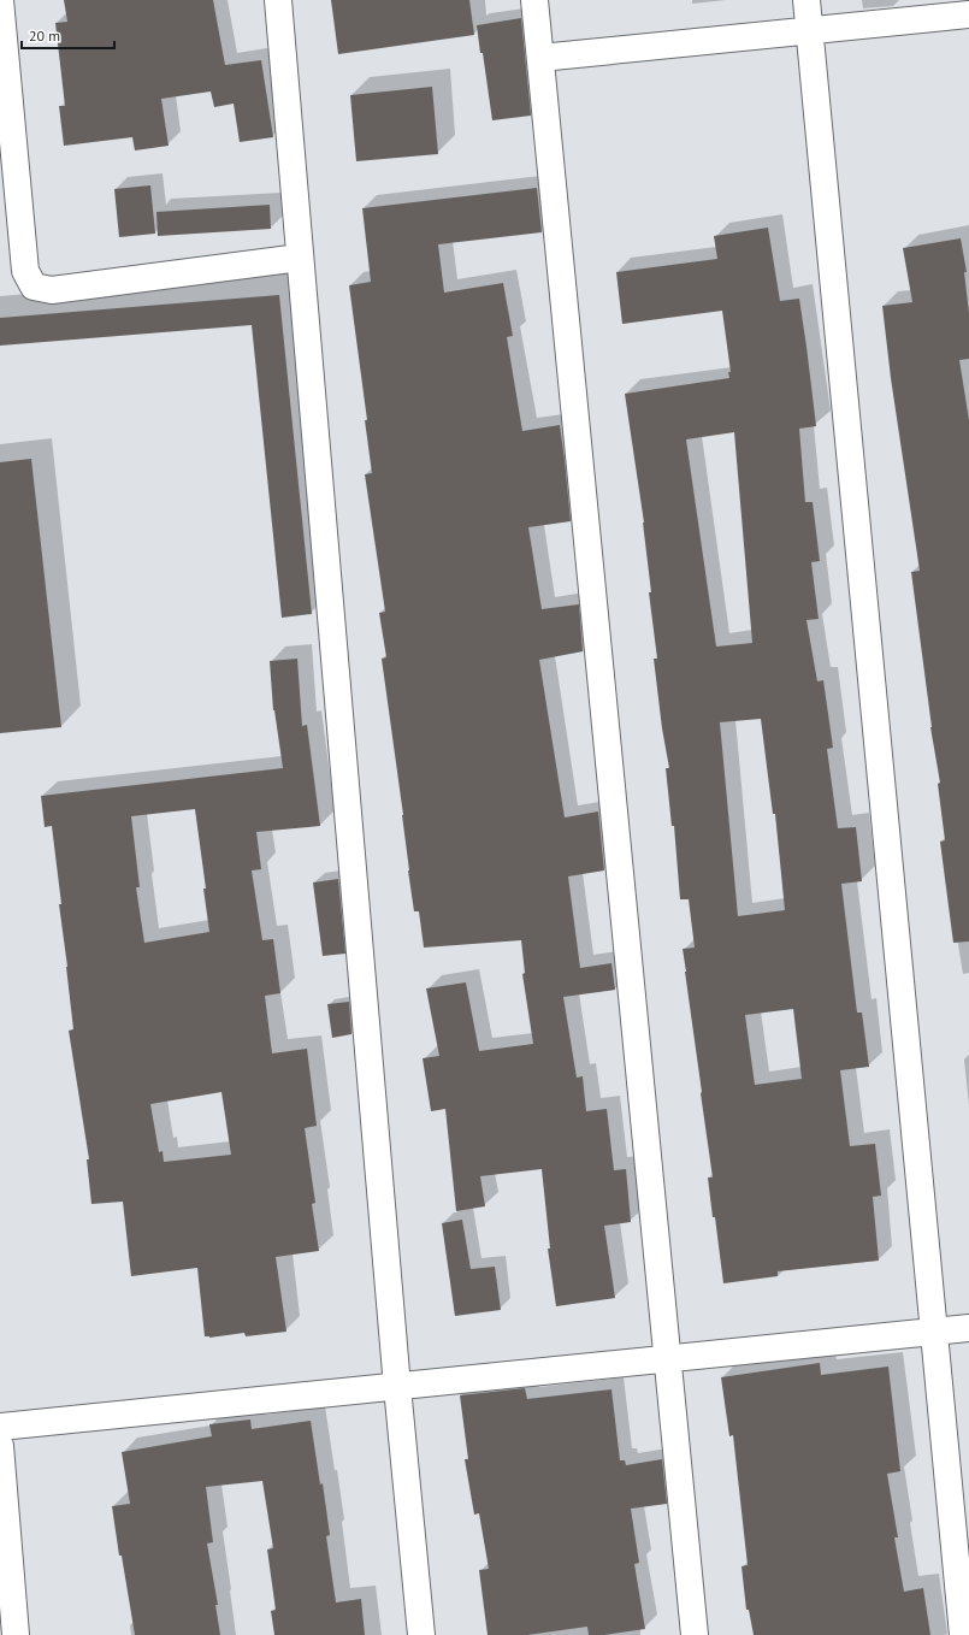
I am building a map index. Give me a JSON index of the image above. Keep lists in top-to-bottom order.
{
  "scale_bar": "20 m"
}
